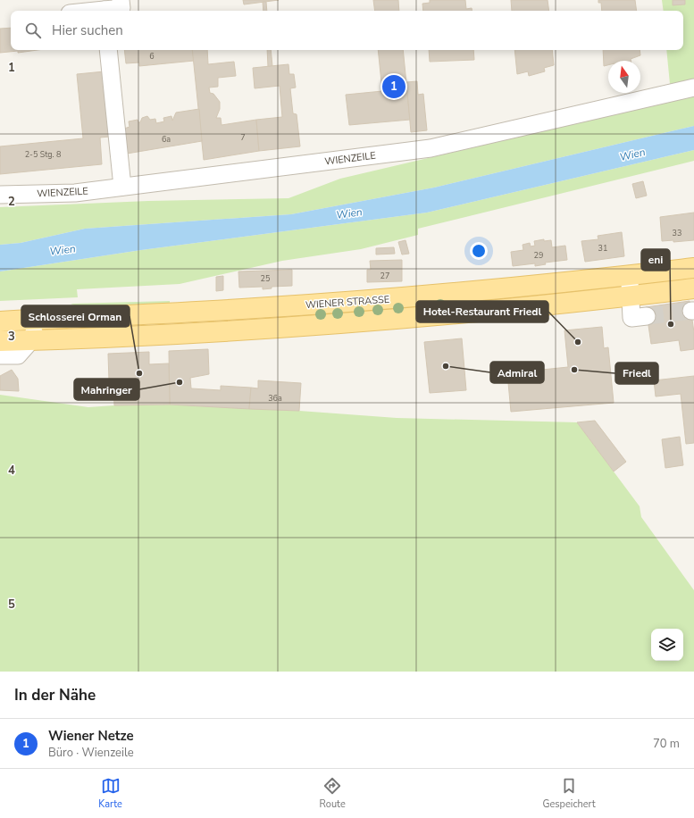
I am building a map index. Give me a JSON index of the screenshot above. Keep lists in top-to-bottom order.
{
  "streets": {
    "main road": ["WIENER STRASSE"],
    "street": ["WIENZEILE"]
  },
  "water": ["Wien"],
  "places": [
    "eni",
    "Hotel-Restaurant Friedl",
    "Admiral",
    "Friedl",
    "Schlosserei Orman",
    "Mahringer"
  ],
  "house_numbers": [
    "6",
    "7",
    "6a",
    "2-5 Stg. 8",
    "33",
    "31",
    "29",
    "27",
    "25",
    "36a"
  ],
  "north": "top",
  "page": {
    "search": "Hier suchen",
    "pins": "1",
    "heading": "In der Nähe",
    "list": [
      {
        "mark": "1",
        "name": "Wiener Netze",
        "note": "Büro · Wienzeile",
        "value": "70 m"
      }
    ],
    "nav": ["Karte", "Route", "Gespeichert"]
  },
  "grid": {
    "rows": [
      "1",
      "2",
      "3",
      "4",
      "5"
    ]
  }
}
